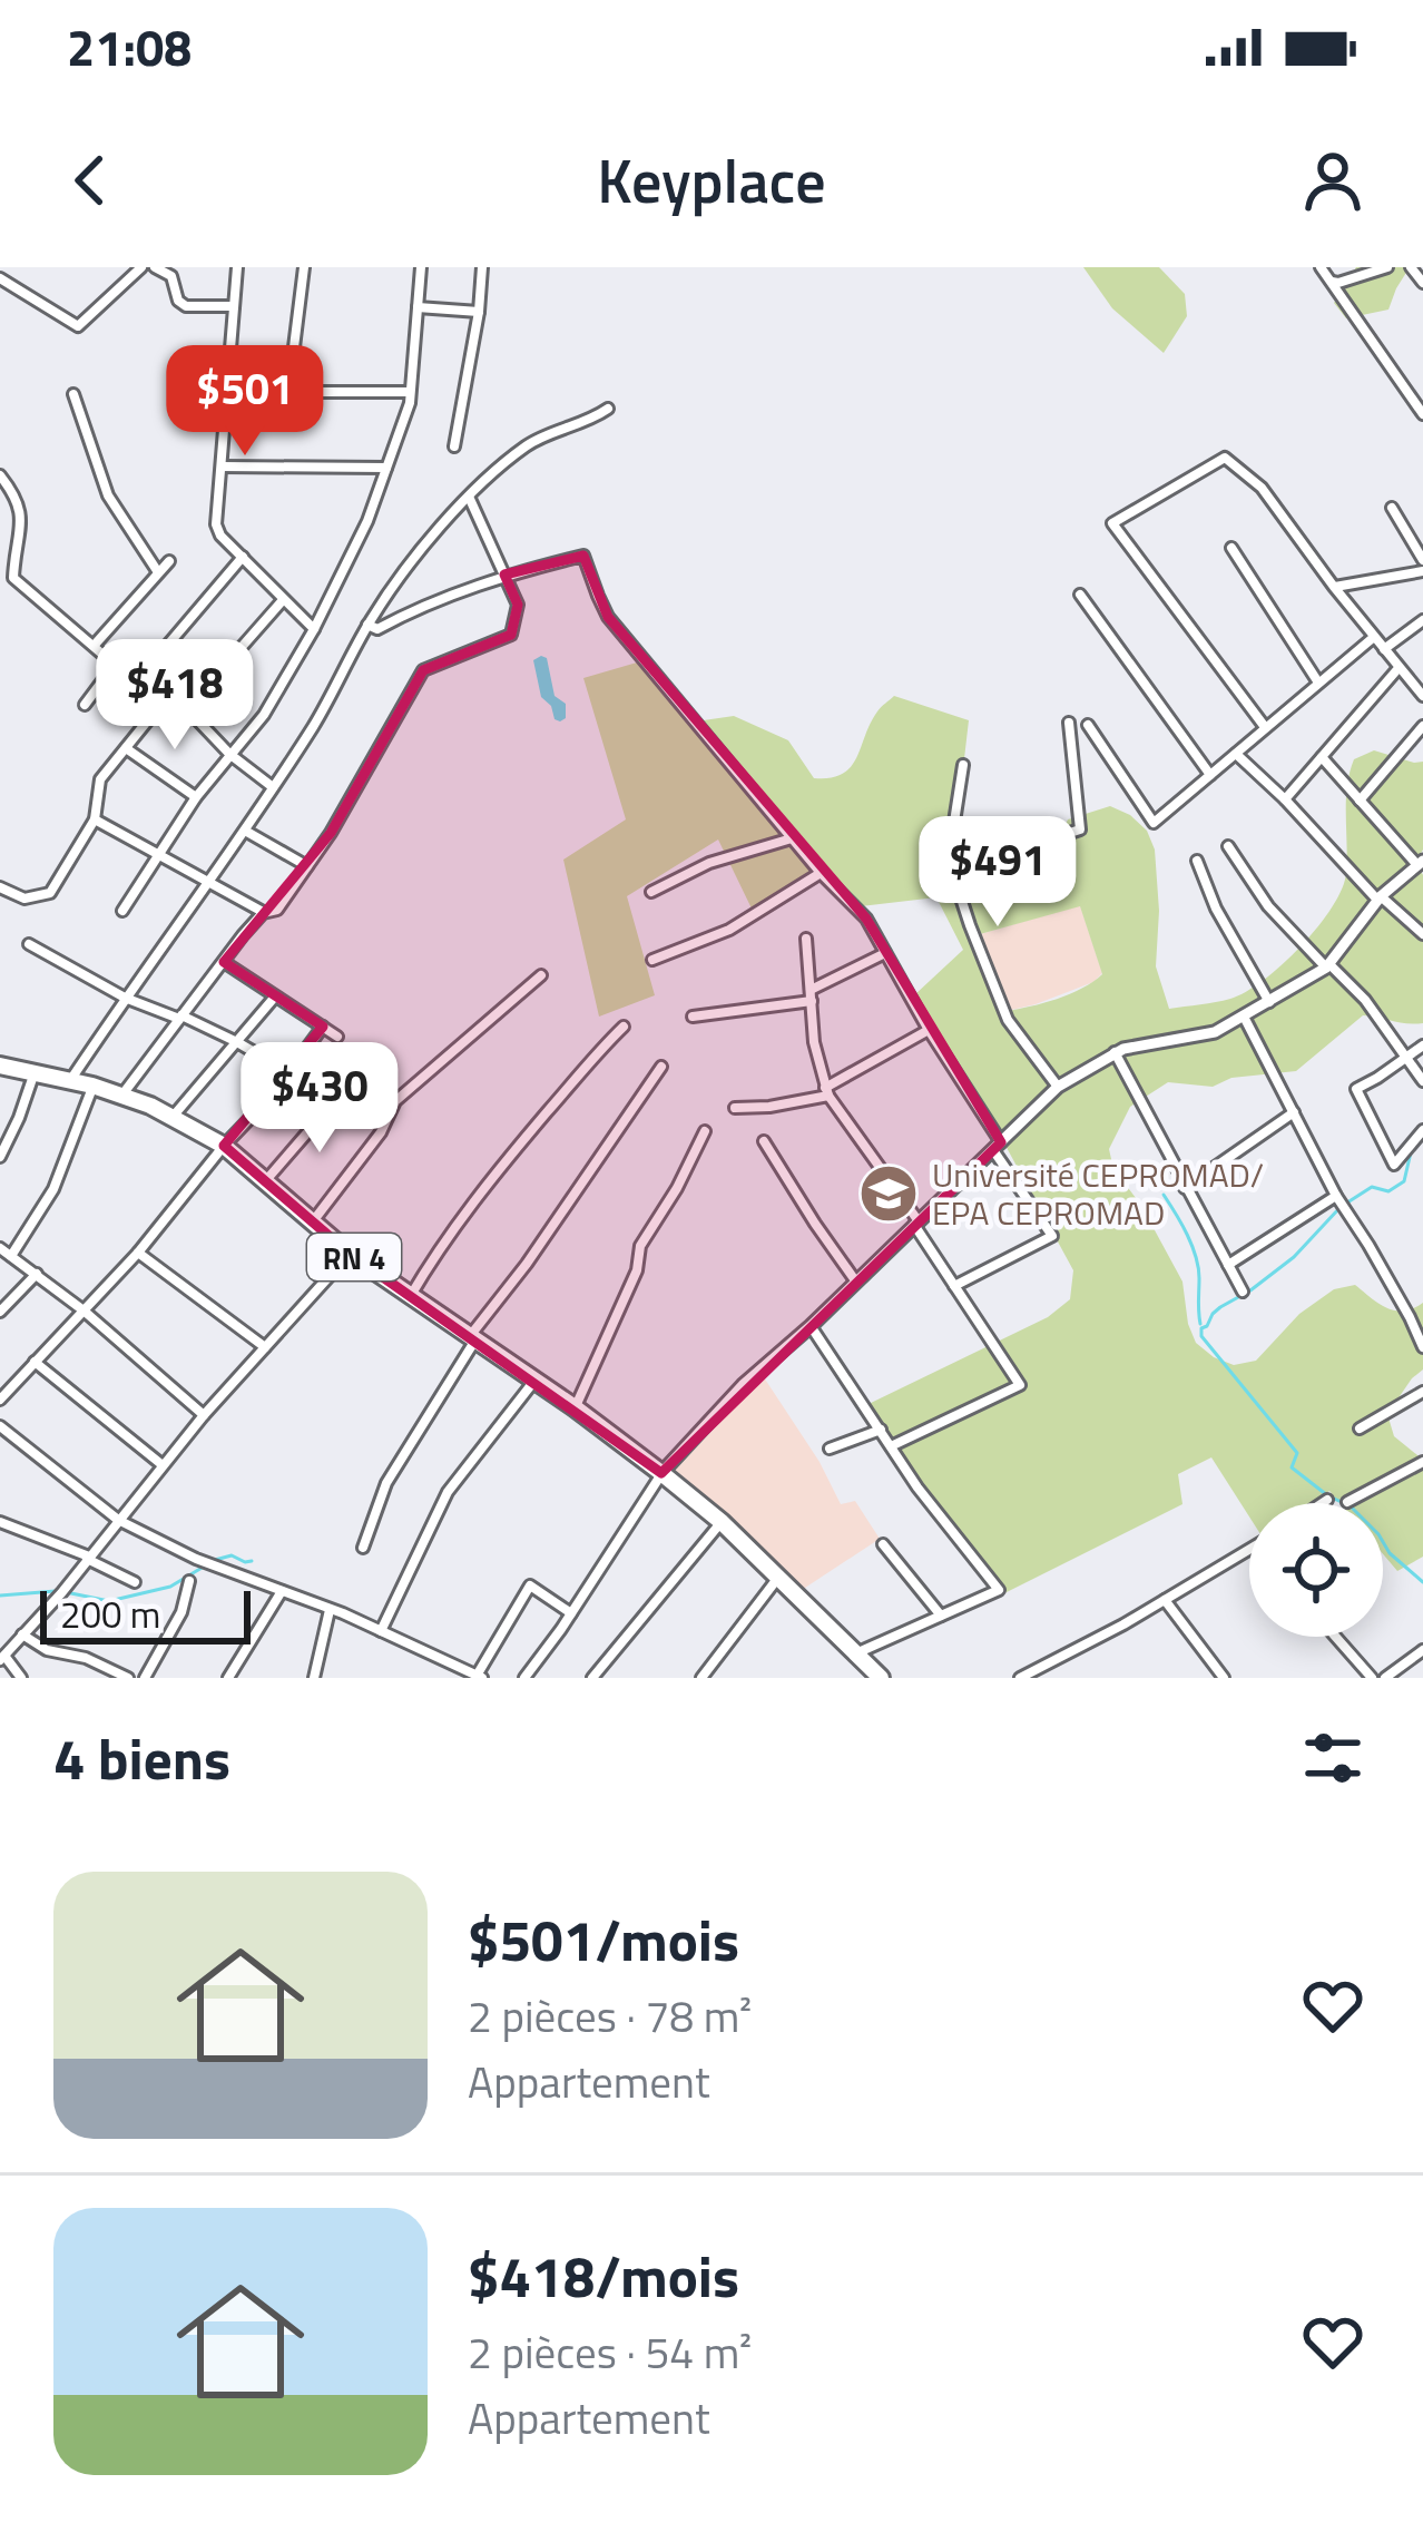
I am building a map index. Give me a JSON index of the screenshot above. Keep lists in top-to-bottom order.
{
  "streets": {
    "highway": ["RN 4"]
  },
  "places": {
    "school or university": ["Université CEPROMAD/ EPA CEPROMAD"]
  },
  "scale_bar": "200 m",
  "page": {
    "status": "21:08",
    "header": "Keyplace",
    "price": [
      "$501",
      "$418",
      "$491",
      "$430"
    ],
    "scale": "200 m",
    "heading": "4 biens",
    "list": [
      {
        "name": "$501/mois",
        "note": "2 pièces · 78 m² · Appartement"
      },
      {
        "name": "$418/mois",
        "note": "2 pièces · 54 m² · Appartement"
      }
    ]
  }
}
